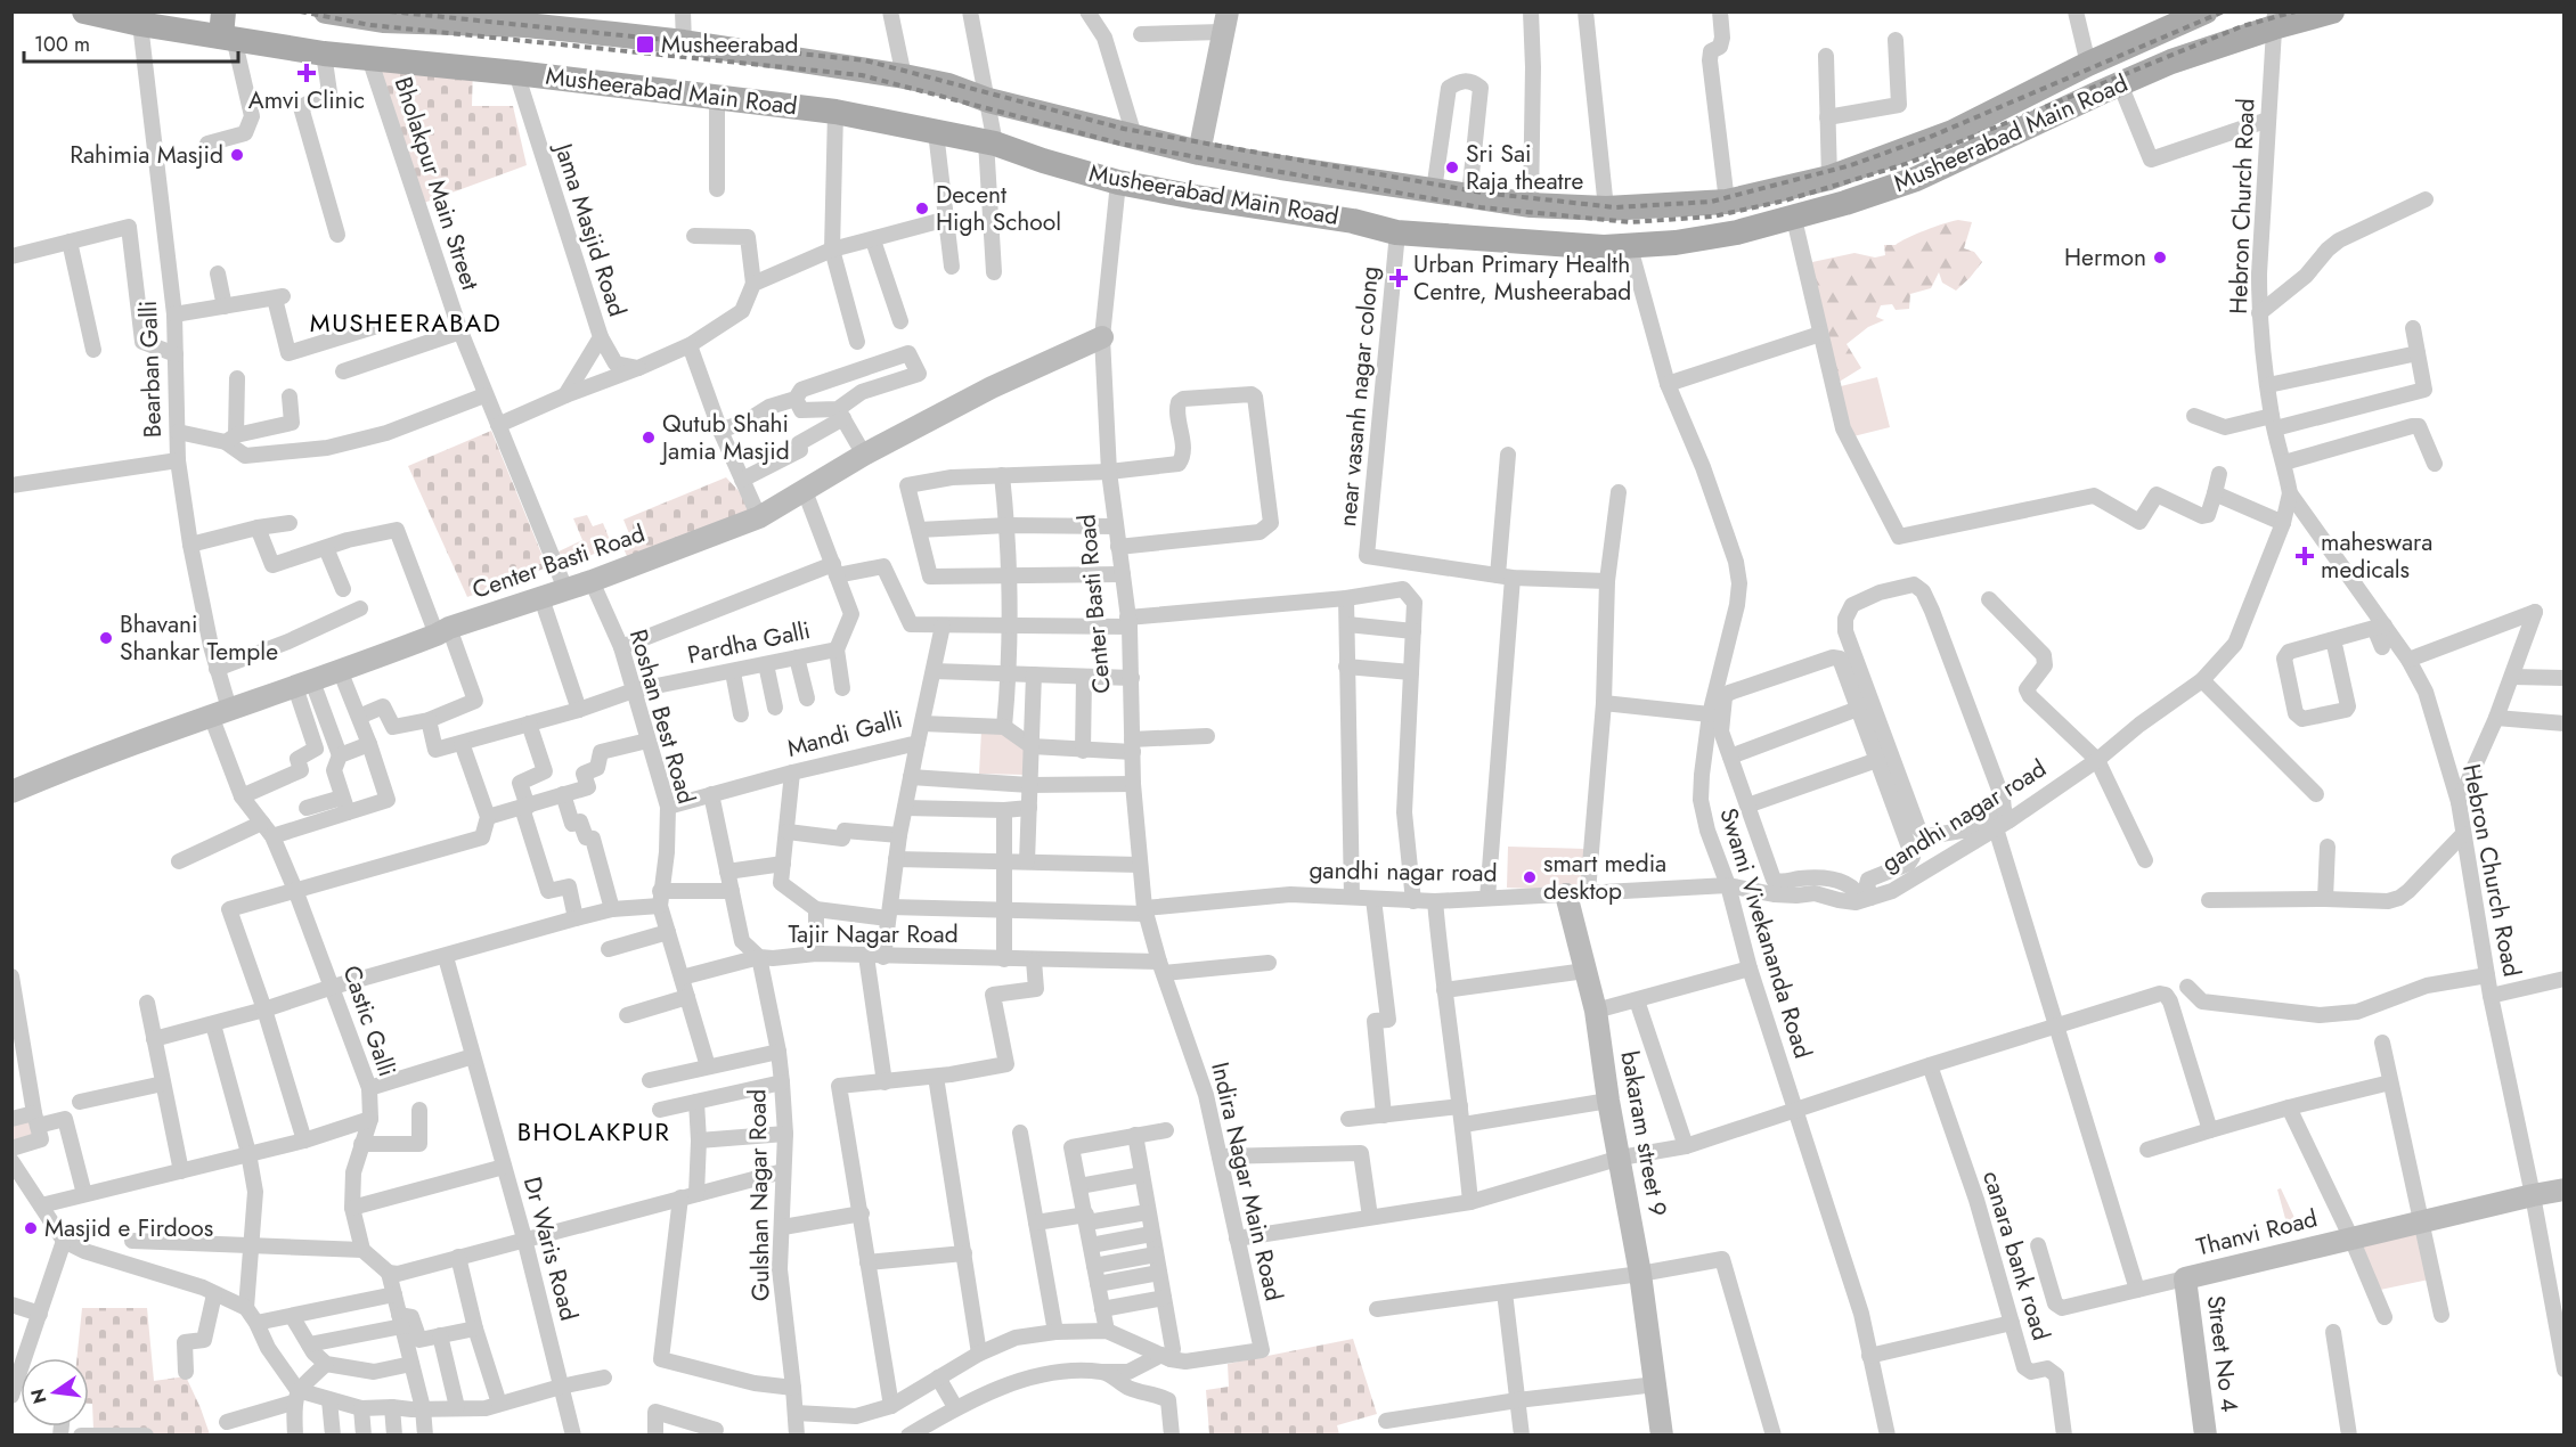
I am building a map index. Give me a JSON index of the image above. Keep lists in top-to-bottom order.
{
  "streets": {
    "main road": ["Musheerabad Main Road"],
    "street": [
      "Bholakpur Main Street",
      "Hebron Church Road",
      "Jama Masjid Road",
      "Bearban Galli",
      "near vasanh nagar colong",
      "Center Basti Road",
      "Pardha Galli",
      "Roshan Best Road",
      "Mandi Galli",
      "gandhi nagar road",
      "Swami Vivekananda Road",
      "Tajir Nagar Road",
      "Castic Galli",
      "bakaram street 9",
      "Indira Nagar Main Road",
      "Gulshan Nagar Road",
      "Thanvi Road",
      "Dr Waris Road",
      "canara bank road",
      "Street No 4"
    ]
  },
  "crossings": [
    ["Musheerabad Main Road", "Bholakpur Main Street"],
    ["Musheerabad Main Road", "Hebron Church Road"],
    ["Musheerabad Main Road", "Jama Masjid Road"],
    ["Musheerabad Main Road", "Bearban Galli"],
    ["Musheerabad Main Road", "near vasanh nagar colong"],
    ["Musheerabad Main Road", "Center Basti Road"],
    ["Musheerabad Main Road", "Swami Vivekananda Road"],
    ["Bholakpur Main Street", "Center Basti Road"],
    ["Hebron Church Road", "gandhi nagar road"],
    ["Hebron Church Road", "Thanvi Road"],
    ["Bearban Galli", "Center Basti Road"],
    ["Bearban Galli", "Castic Galli"],
    ["Center Basti Road", "Roshan Best Road"],
    ["Center Basti Road", "gandhi nagar road"],
    ["Center Basti Road", "Castic Galli"],
    ["Center Basti Road", "Indira Nagar Main Road"],
    ["Pardha Galli", "Roshan Best Road"],
    ["Roshan Best Road", "Mandi Galli"],
    ["Mandi Galli", "Tajir Nagar Road"],
    ["gandhi nagar road", "Swami Vivekananda Road"],
    ["gandhi nagar road", "bakaram street 9"],
    ["gandhi nagar road", "Indira Nagar Main Road"],
    ["Tajir Nagar Road", "Indira Nagar Main Road"],
    ["Tajir Nagar Road", "Gulshan Nagar Road"],
    ["Thanvi Road", "Street No 4"]
  ],
  "districts": ["MUSHEERABAD", "BHOLAKPUR"],
  "places": {
    "transit": ["Musheerabad"],
    "health": ["Amvi Clinic", "Urban Primary Health Centre, Musheerabad", "maheswara medicals"],
    "other": [
      "Rahimia Masjid",
      "Sri Sai Raja theatre",
      "Decent High School",
      "Hermon",
      "Qutub Shahi Jamia Masjid",
      "Bhavani Shankar Temple",
      "smart media desktop",
      "Masjid e Firdoos"
    ]
  },
  "scale_bar": "100 m",
  "north": "left"
}
